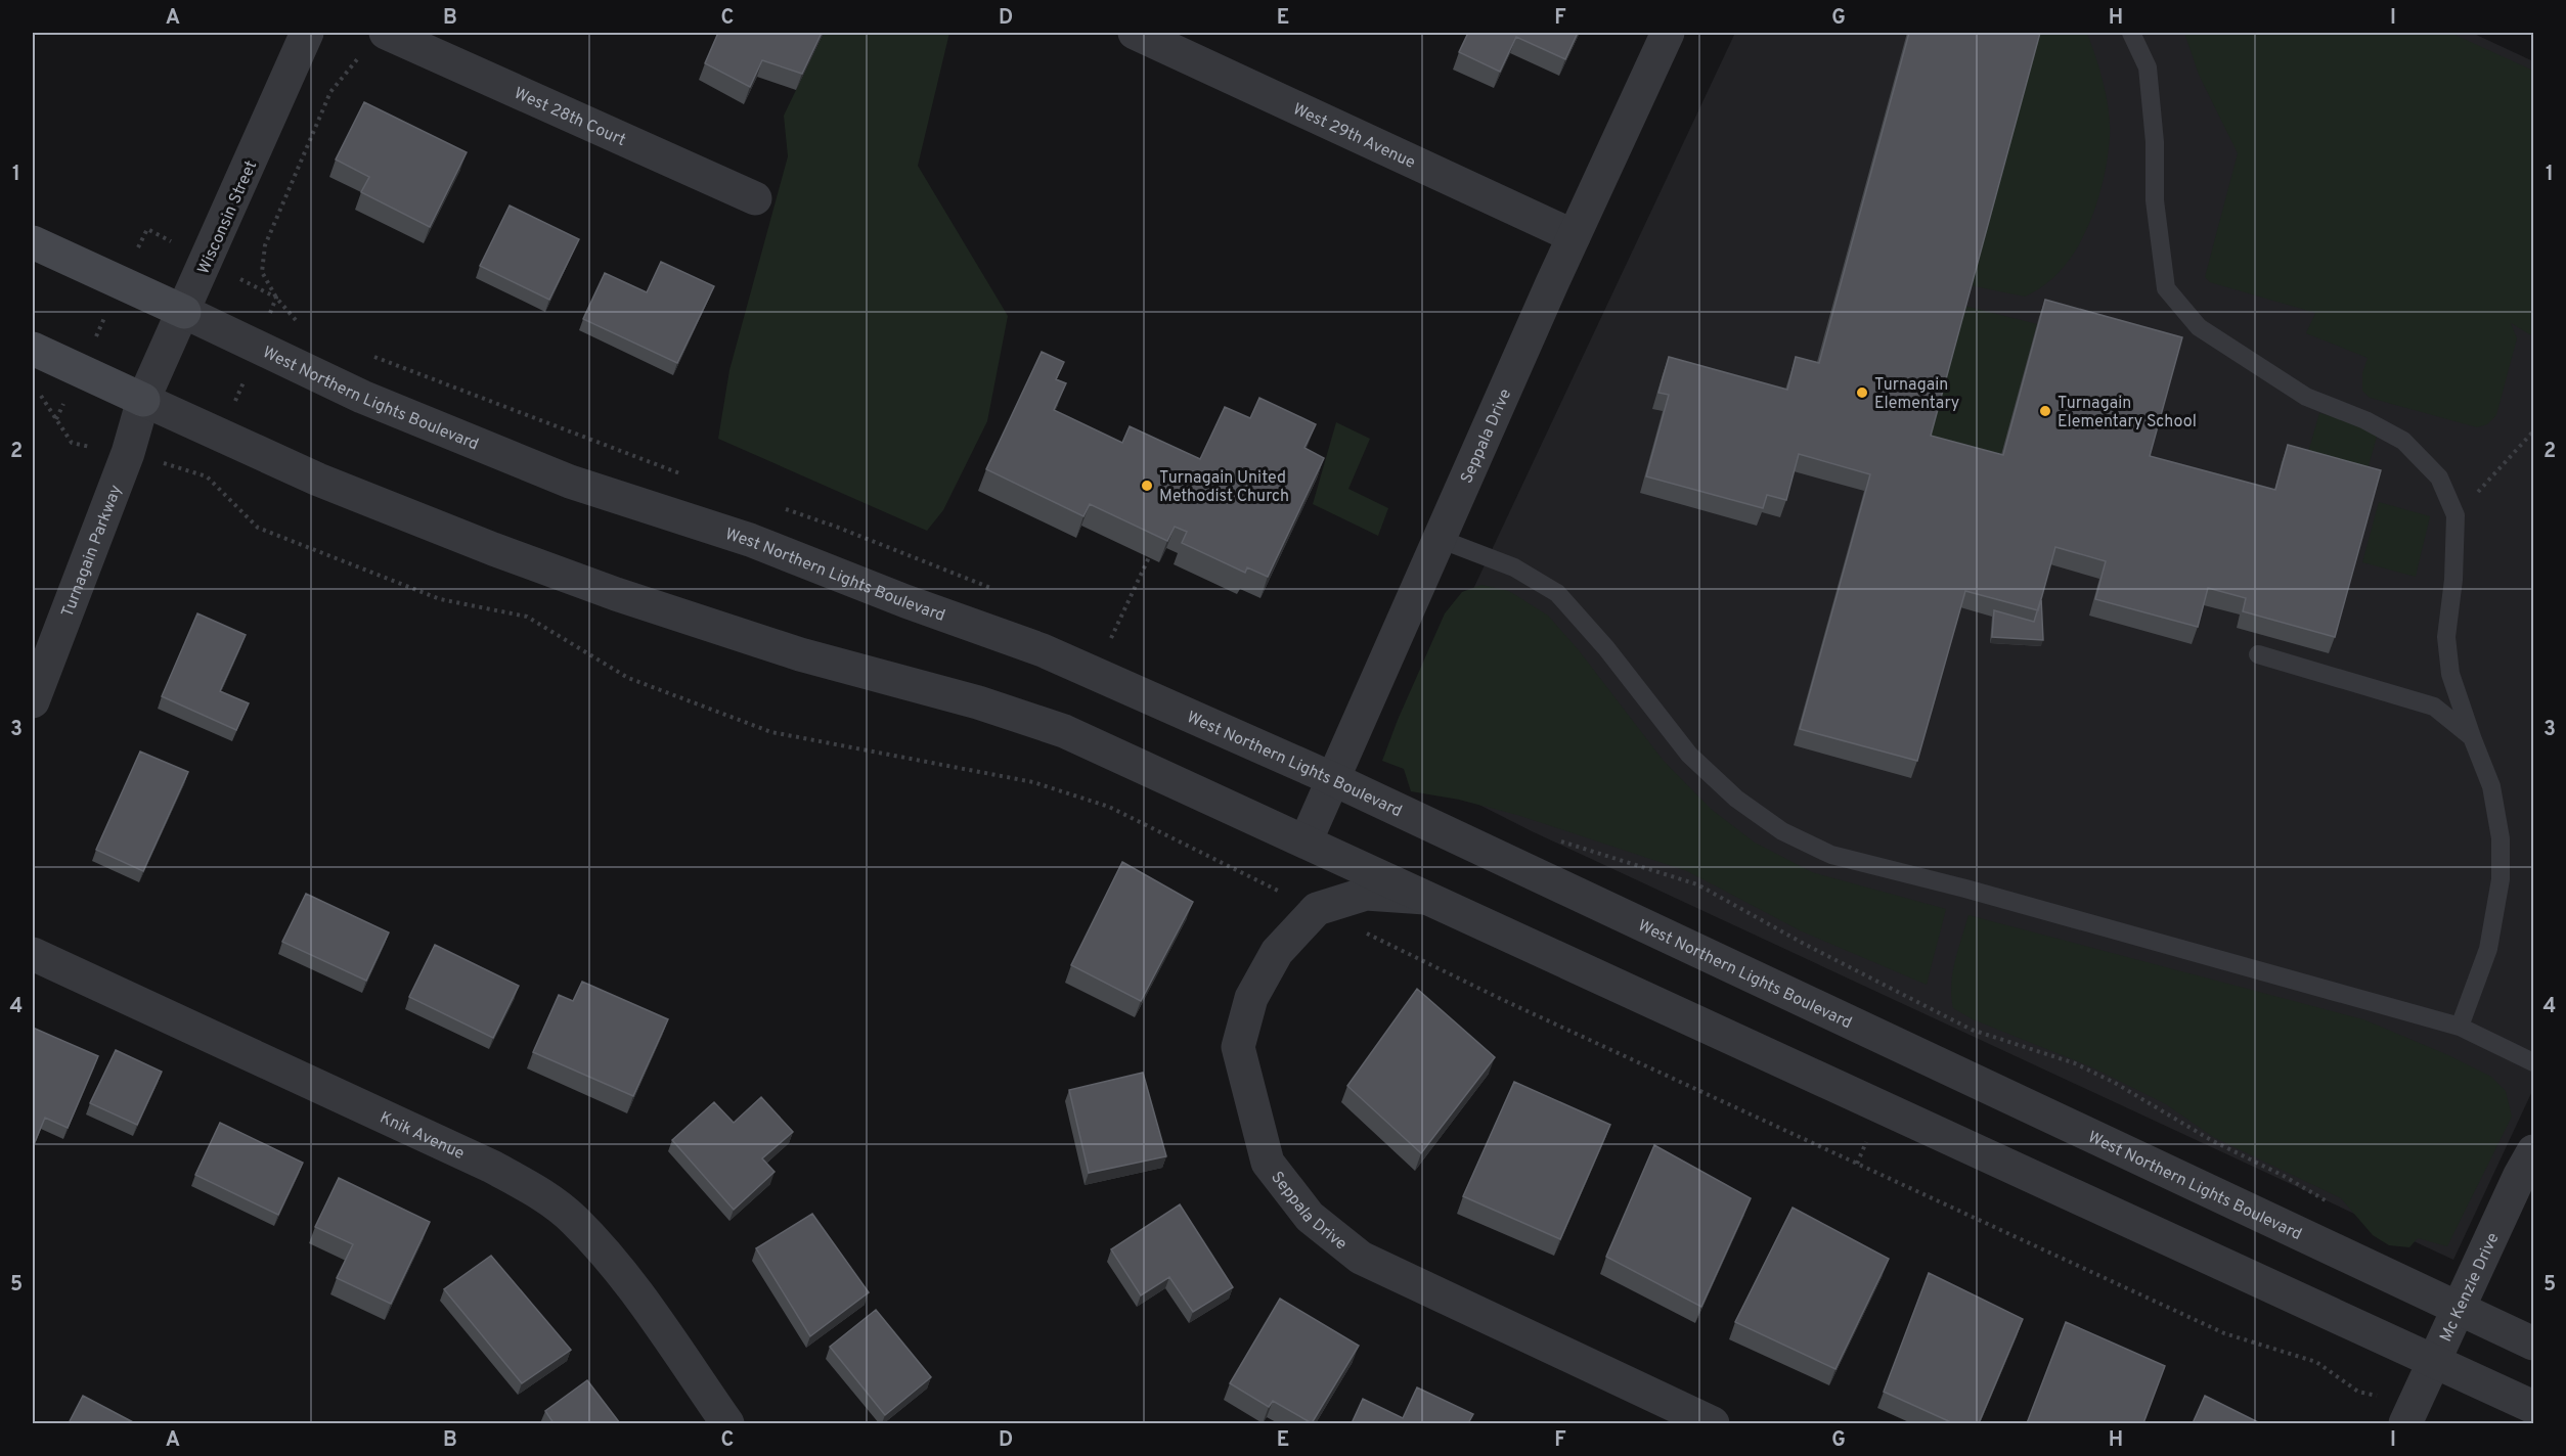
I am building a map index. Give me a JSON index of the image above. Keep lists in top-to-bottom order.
{
  "streets": {
    "main road": ["West Northern Lights Boulevard"],
    "street": [
      "West 28th Court",
      "West 29th Avenue",
      "Wisconsin Street",
      "Seppala Drive",
      "Turnagain Parkway",
      "Knik Avenue",
      "Mc Kenzie Drive"
    ]
  },
  "crossings": [
    ["West 29th Avenue", "Seppala Drive"],
    ["Wisconsin Street", "West Northern Lights Boulevard"],
    ["Wisconsin Street", "Turnagain Parkway"],
    ["West Northern Lights Boulevard", "Seppala Drive"],
    ["West Northern Lights Boulevard", "Mc Kenzie Drive"]
  ],
  "places": ["Turnagain Elementary", "Turnagain Elementary School", "Turnagain United Methodist Church"],
  "grid": {
    "columns": [
      "A",
      "B",
      "C",
      "D",
      "E",
      "F",
      "G",
      "H",
      "I"
    ],
    "rows": [
      "1",
      "2",
      "3",
      "4",
      "5"
    ]
  }
}
